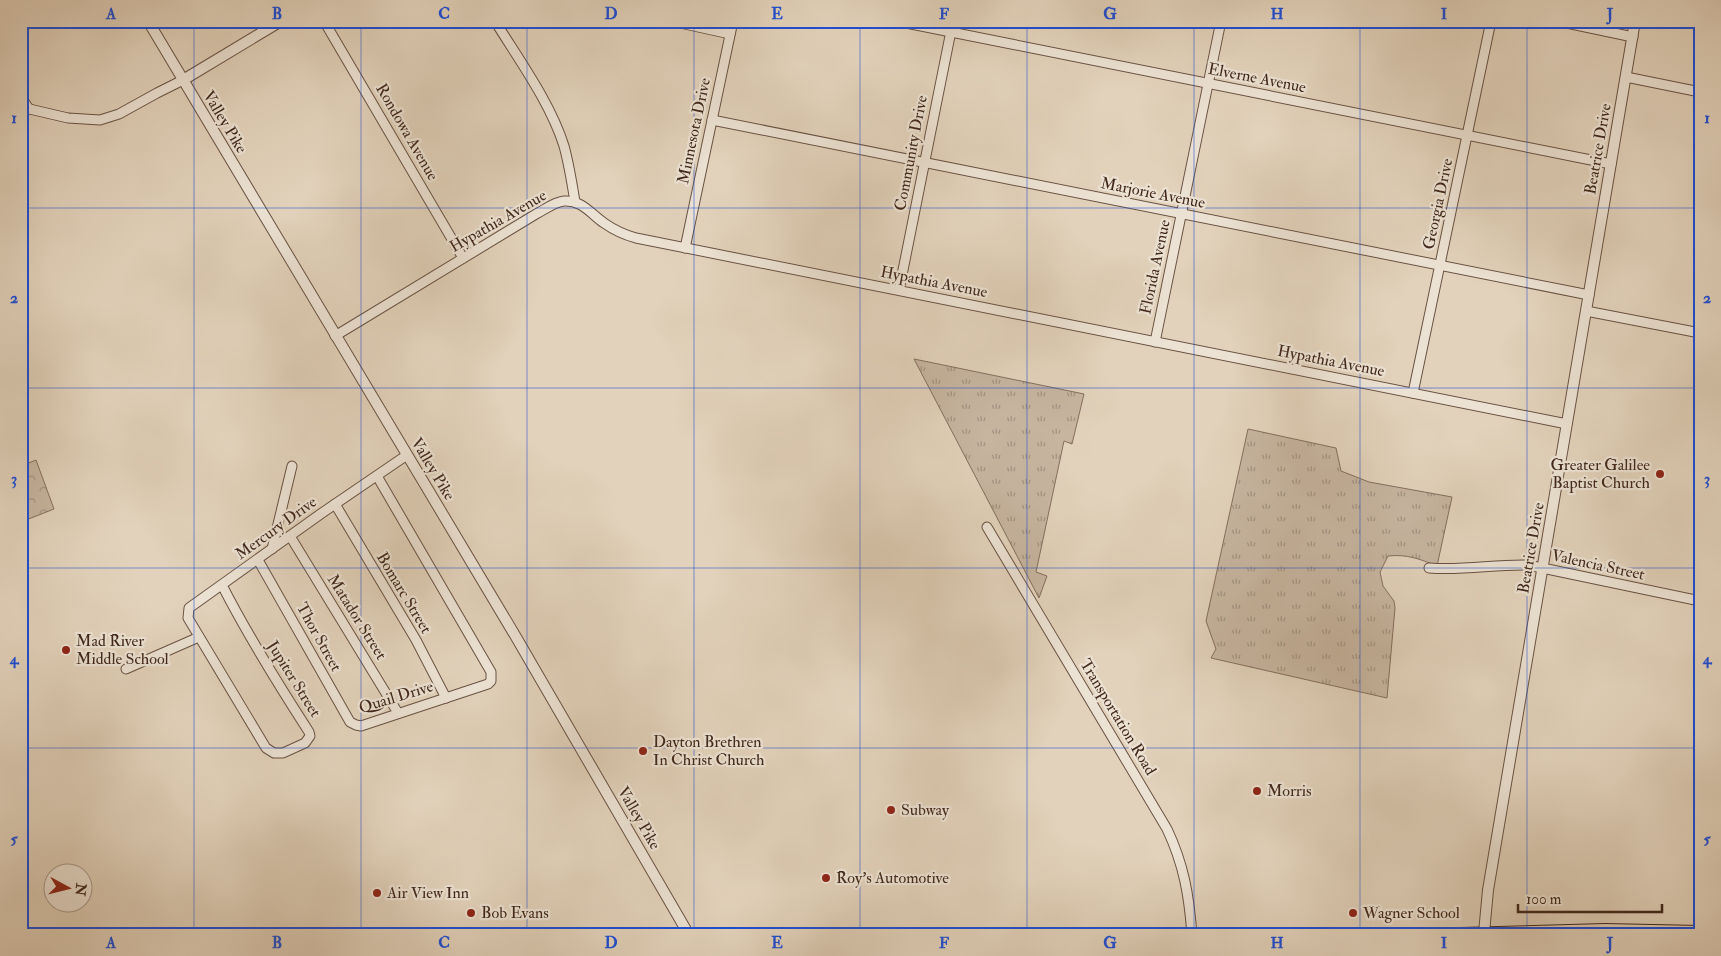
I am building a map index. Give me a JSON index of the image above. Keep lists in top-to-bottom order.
{
  "streets": {
    "street": [
      "Elverne Avenue",
      "Valley Pike",
      "Minnesota Drive",
      "Rondowa Avenue",
      "Beatrice Drive",
      "Community Drive",
      "Marjorie Avenue",
      "Georgia Drive",
      "Hypathia Avenue",
      "Florida Avenue",
      "Mercury Drive",
      "Valencia Street",
      "Bomarc Street",
      "Matador Street",
      "Thor Street",
      "Jupiter Street",
      "Quail Drive",
      "Transportation Road"
    ]
  },
  "crossings": [
    ["Elverne Avenue", "Beatrice Drive"],
    ["Elverne Avenue", "Community Drive"],
    ["Elverne Avenue", "Georgia Drive"],
    ["Elverne Avenue", "Florida Avenue"],
    ["Valley Pike", "Hypathia Avenue"],
    ["Valley Pike", "Mercury Drive"],
    ["Minnesota Drive", "Marjorie Avenue"],
    ["Minnesota Drive", "Hypathia Avenue"],
    ["Rondowa Avenue", "Hypathia Avenue"],
    ["Beatrice Drive", "Marjorie Avenue"],
    ["Beatrice Drive", "Hypathia Avenue"],
    ["Beatrice Drive", "Valencia Street"],
    ["Community Drive", "Marjorie Avenue"],
    ["Community Drive", "Hypathia Avenue"],
    ["Marjorie Avenue", "Georgia Drive"],
    ["Marjorie Avenue", "Florida Avenue"],
    ["Georgia Drive", "Hypathia Avenue"],
    ["Hypathia Avenue", "Florida Avenue"],
    ["Mercury Drive", "Bomarc Street"],
    ["Mercury Drive", "Matador Street"],
    ["Mercury Drive", "Thor Street"],
    ["Mercury Drive", "Jupiter Street"],
    ["Bomarc Street", "Quail Drive"],
    ["Matador Street", "Quail Drive"],
    ["Thor Street", "Quail Drive"]
  ],
  "places": [
    "Greater Galilee Baptist Church",
    "Mad River Middle School",
    "Dayton Brethren In Christ Church",
    "Morris",
    "Subway",
    "Roy's Automotive",
    "Air View Inn",
    "Bob Evans",
    "Wagner School"
  ],
  "scale_bar": "100 m",
  "north": "right",
  "grid": {
    "columns": [
      "A",
      "B",
      "C",
      "D",
      "E",
      "F",
      "G",
      "H",
      "I",
      "J"
    ],
    "rows": [
      "1",
      "2",
      "3",
      "4",
      "5"
    ]
  }
}
